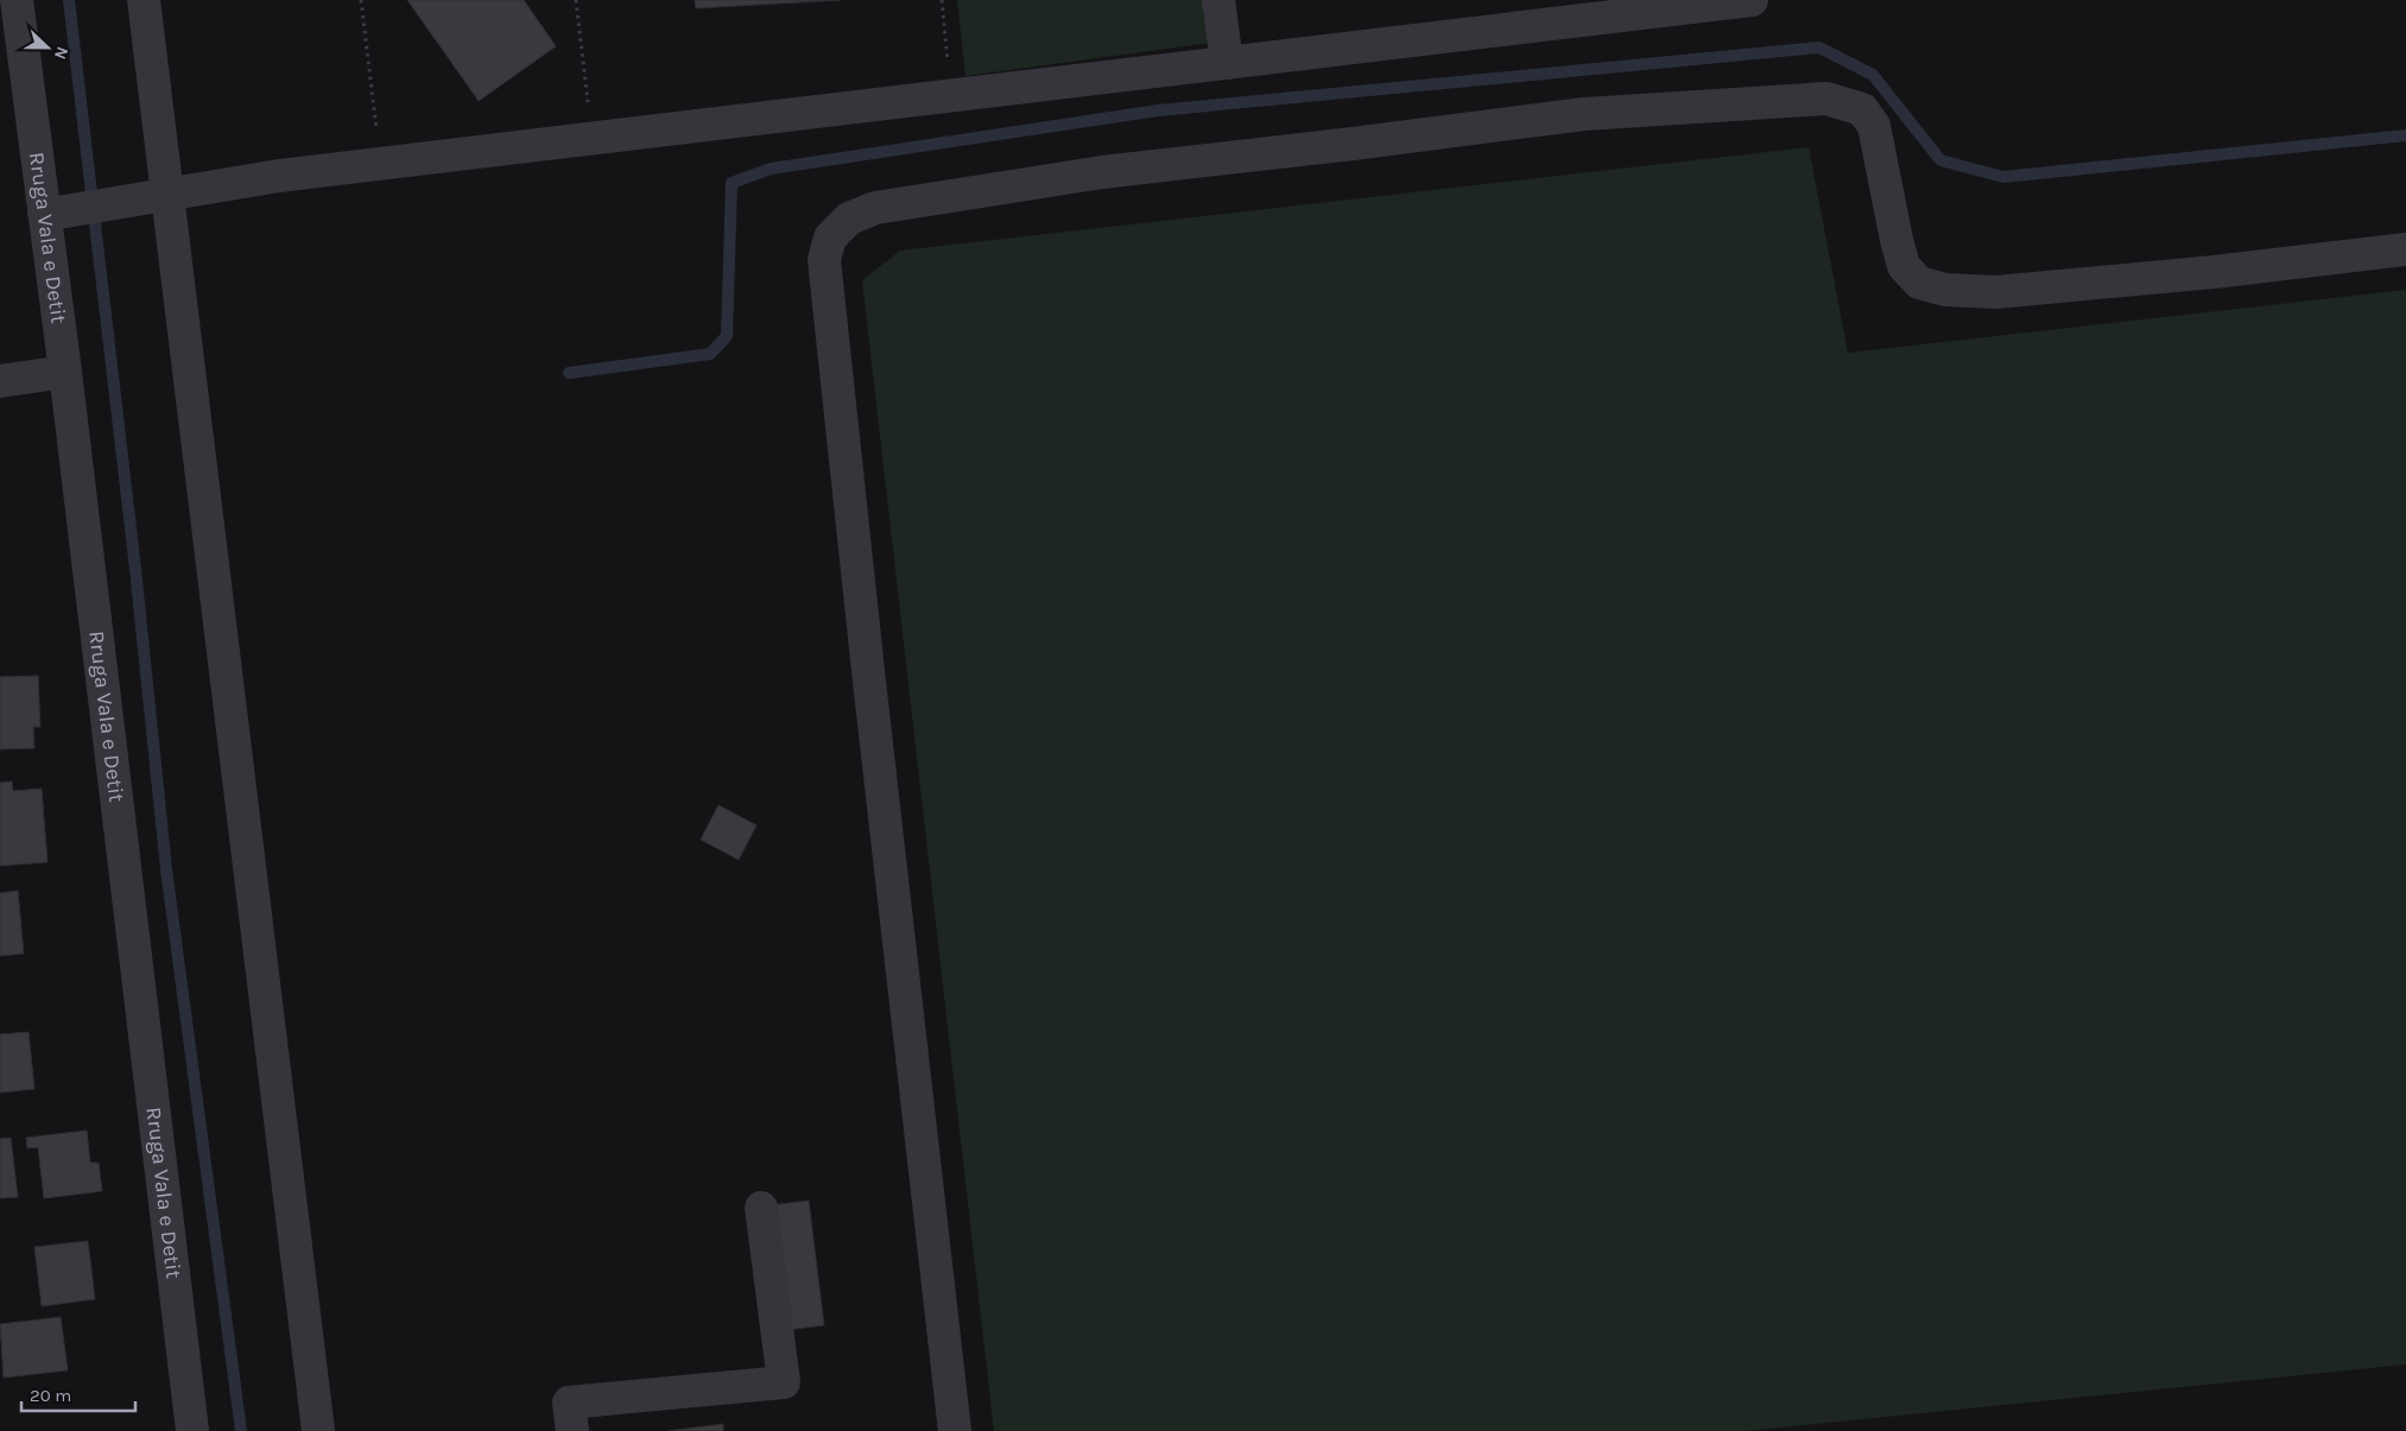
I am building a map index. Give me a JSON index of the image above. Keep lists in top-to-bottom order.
{
  "streets": {
    "street": ["Rruga Vala e Detit"]
  },
  "scale_bar": "20 m",
  "north": "right"
}
